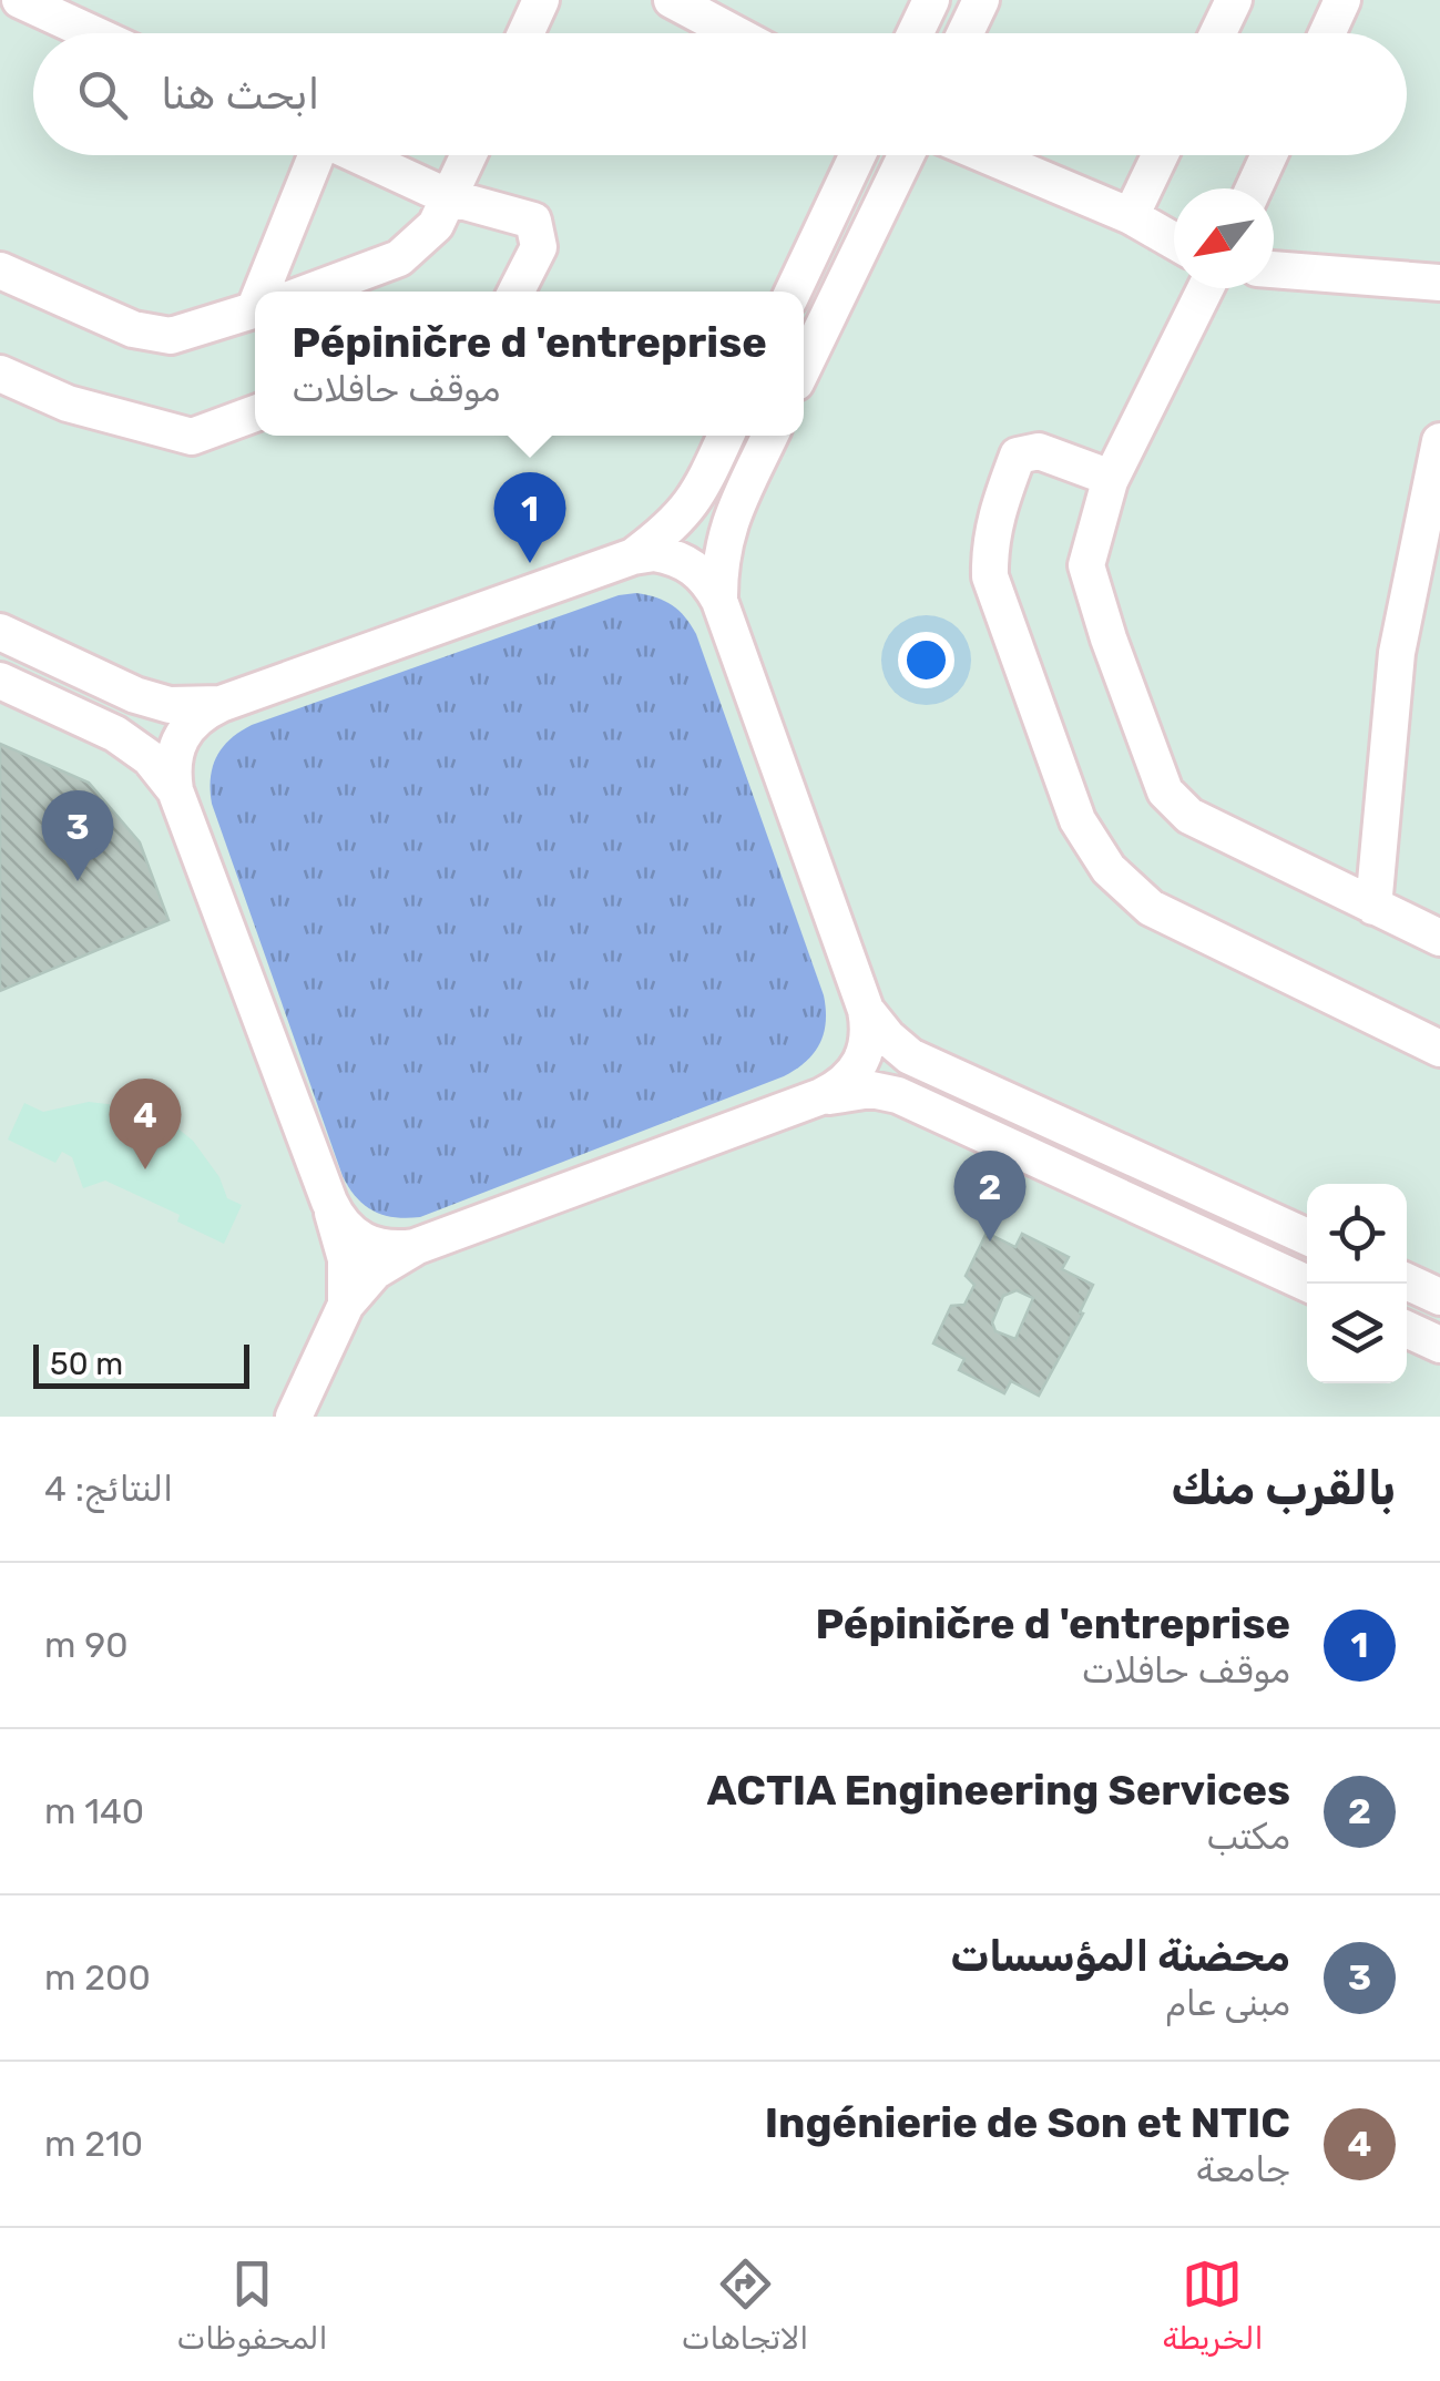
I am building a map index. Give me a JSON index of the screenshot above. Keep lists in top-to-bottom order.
{
  "scale_bar": "50 m",
  "north": "bottom left",
  "page": {
    "search": "ابحث هنا",
    "popup": ["Pépiničre d 'entreprise", "موقف حافلات"],
    "pins": [
      "1",
      "3",
      "4",
      "2"
    ],
    "scale": "50 m",
    "heading": ["بالقرب منك", "النتائج: 4"],
    "list": [
      {
        "mark": "1",
        "name": "Pépiničre d 'entreprise",
        "note": "موقف حافلات",
        "value": "90 m"
      },
      {
        "mark": "2",
        "name": "ACTIA Engineering Services",
        "note": "مكتب",
        "value": "140 m"
      },
      {
        "mark": "3",
        "name": "محضنة المؤسسات",
        "note": "مبنى عام",
        "value": "200 m"
      },
      {
        "mark": "4",
        "name": "Ingénierie de Son et NTIC",
        "note": "جامعة",
        "value": "210 m"
      }
    ],
    "nav": ["الخريطة", "الاتجاهات", "المحفوظات"]
  }
}
